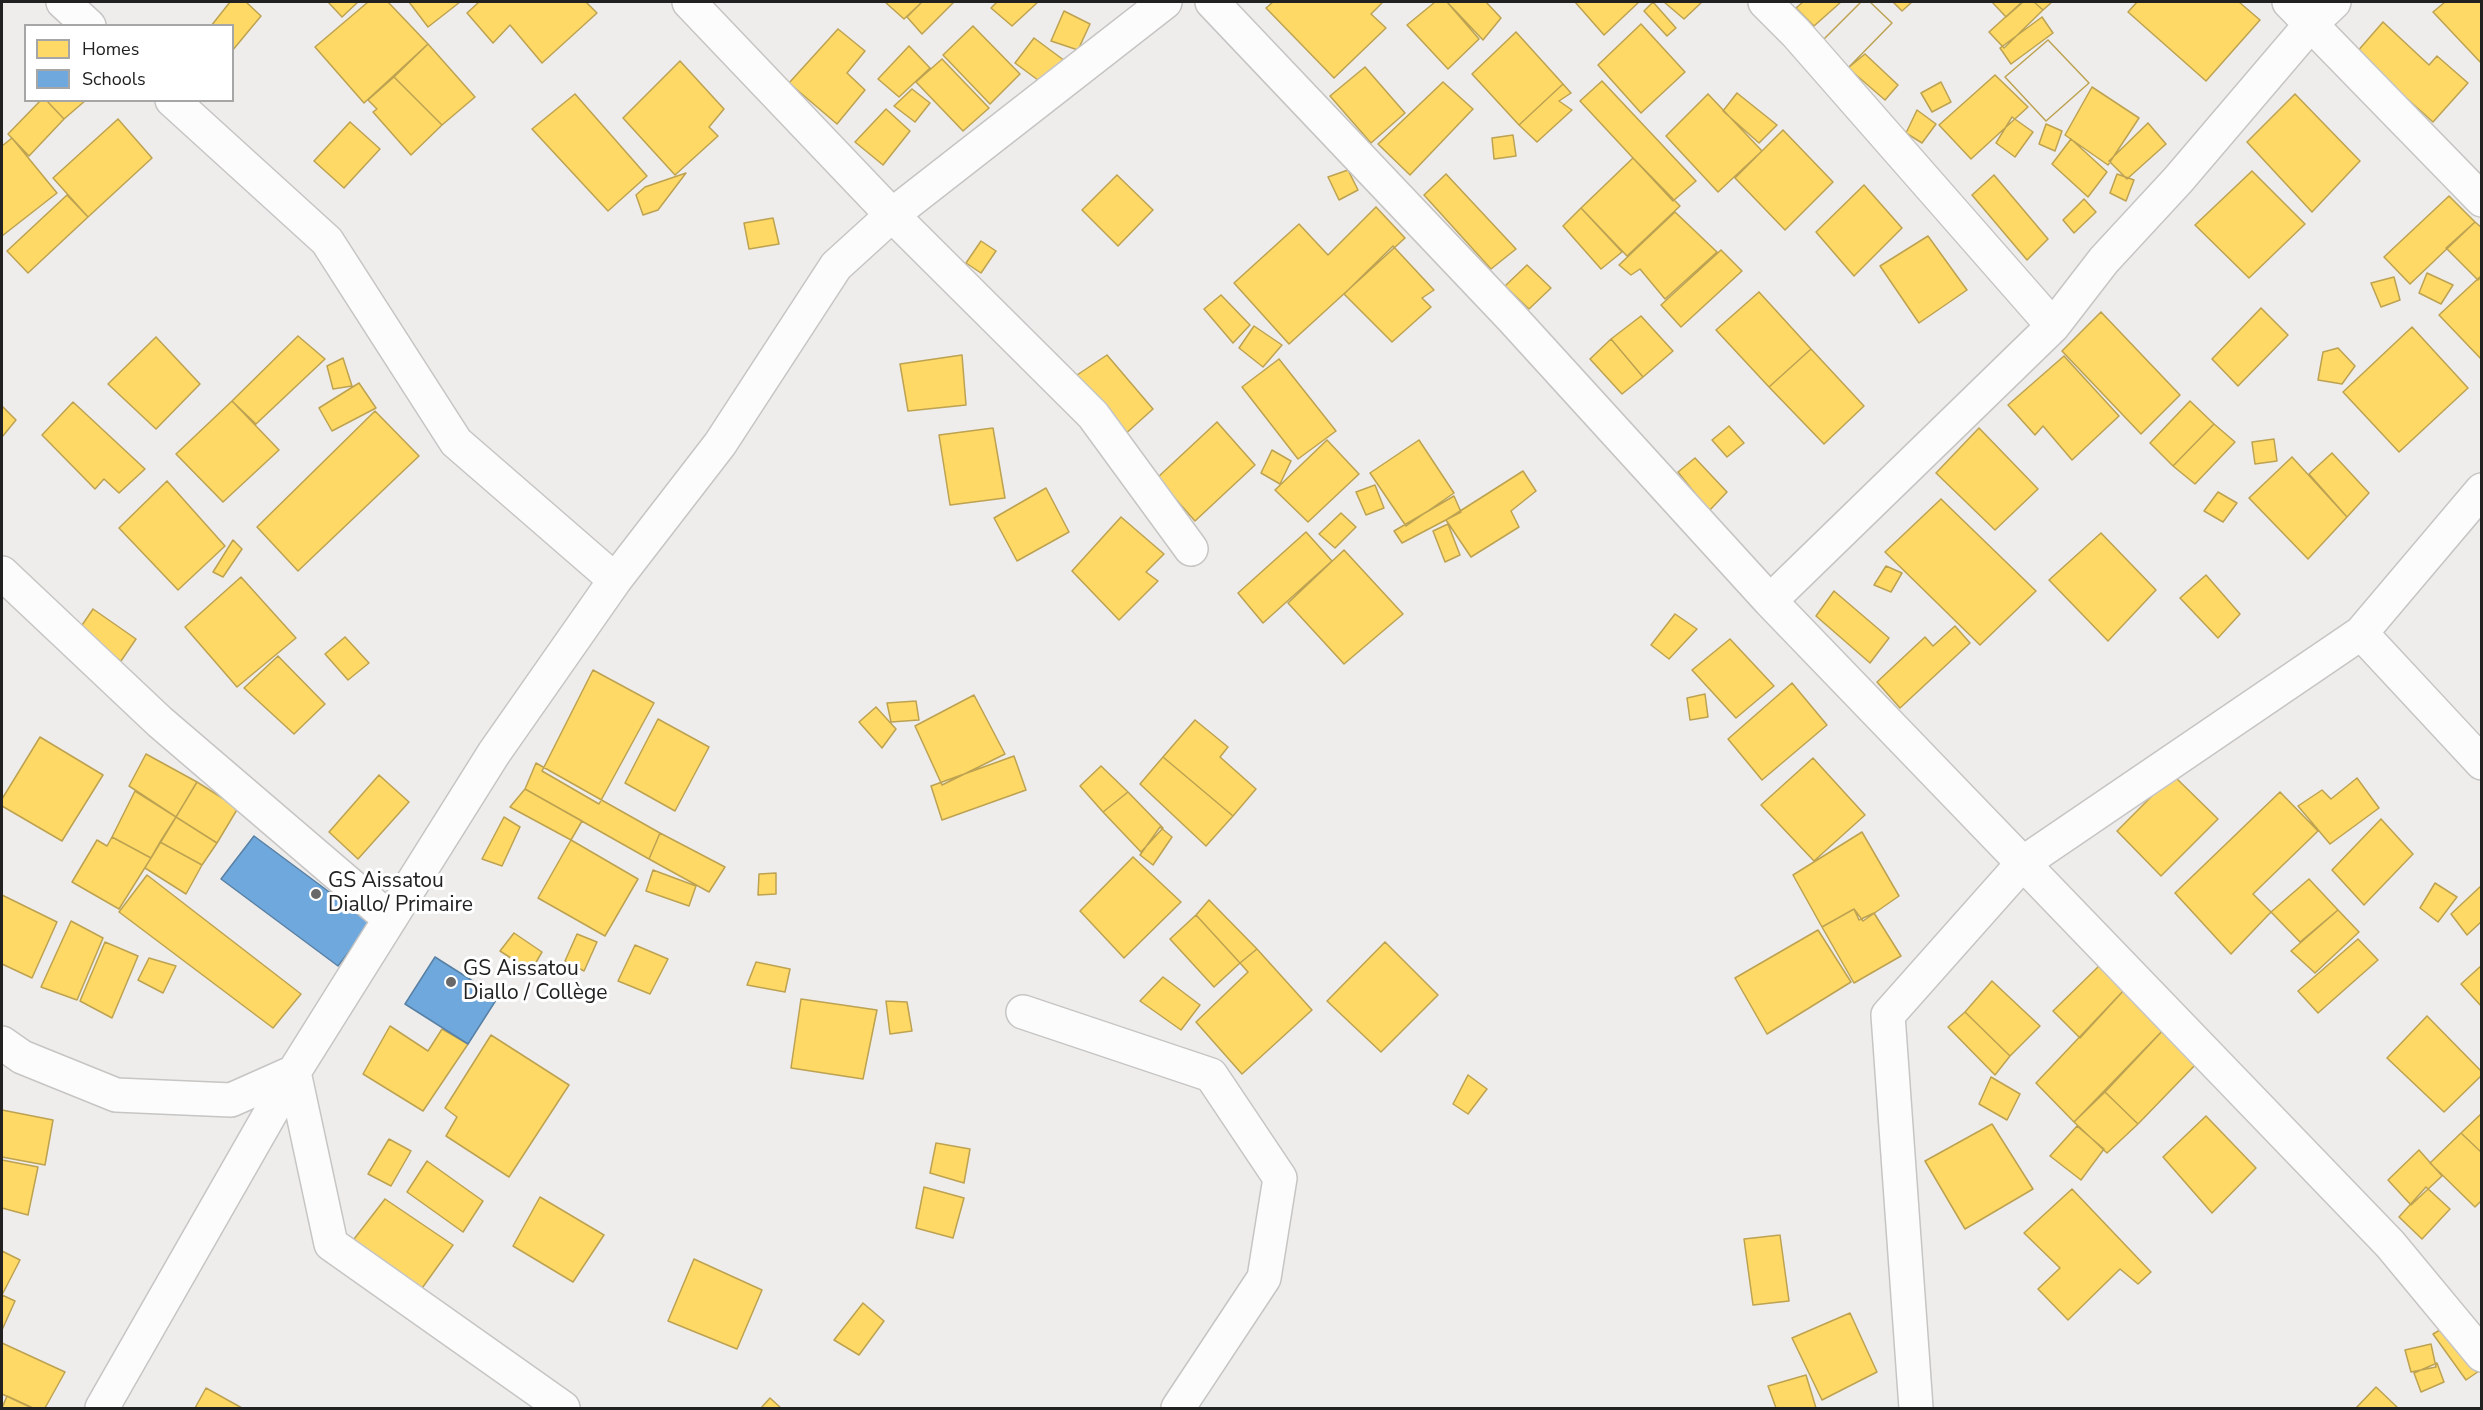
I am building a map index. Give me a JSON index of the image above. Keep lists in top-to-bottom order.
{
  "places": ["GS Aissatou Diallo/ Primaire", "GS Aissatou Diallo / Collège"],
  "legend": ["Homes", "Schools"]
}
